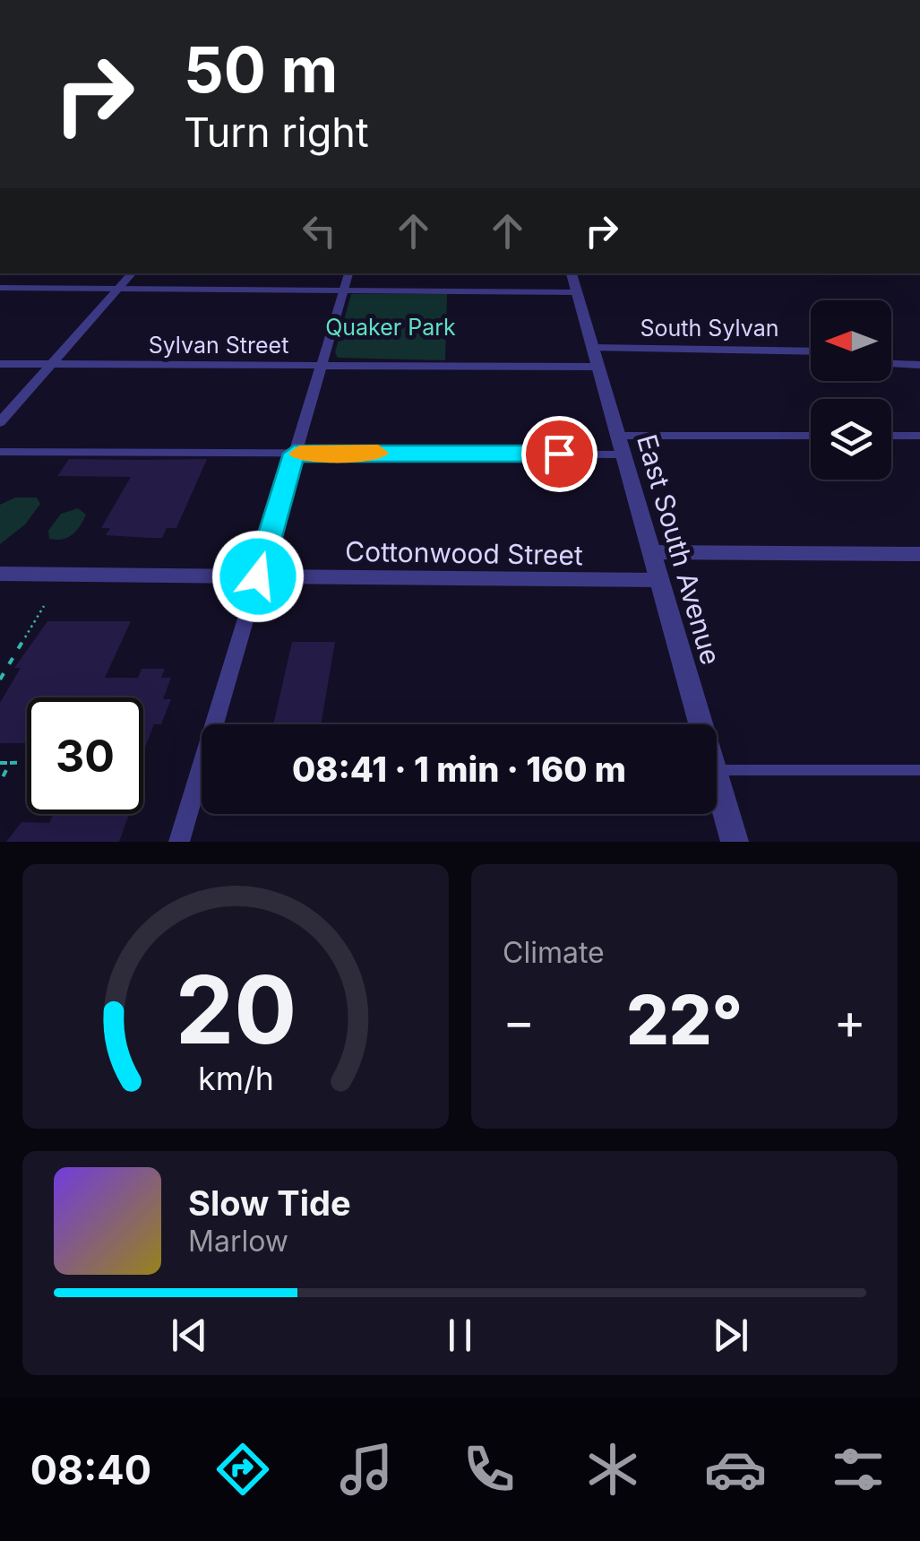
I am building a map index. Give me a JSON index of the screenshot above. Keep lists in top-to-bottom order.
{
  "streets": {
    "street": [
      "South Sylvan",
      "Sylvan Street",
      "East South Avenue",
      "Cottonwood Street"
    ]
  },
  "crossings": [
    ["South Sylvan", "Sylvan Street"],
    ["South Sylvan", "East South Avenue"],
    ["Sylvan Street", "East South Avenue"],
    ["East South Avenue", "Cottonwood Street"]
  ],
  "parks": ["Quaker Park"],
  "north": "left",
  "page": {
    "turn": ["50 m", "Turn right"],
    "limit": "30",
    "trip": "08:41 · 1 min · 160 m",
    "tile": "Climate",
    "heat": ["−", "22°", "+"],
    "song": ["Slow Tide", "Marlow"],
    "tabs": "08:40",
    "gauge": ["20", "km/h"]
  }
}
